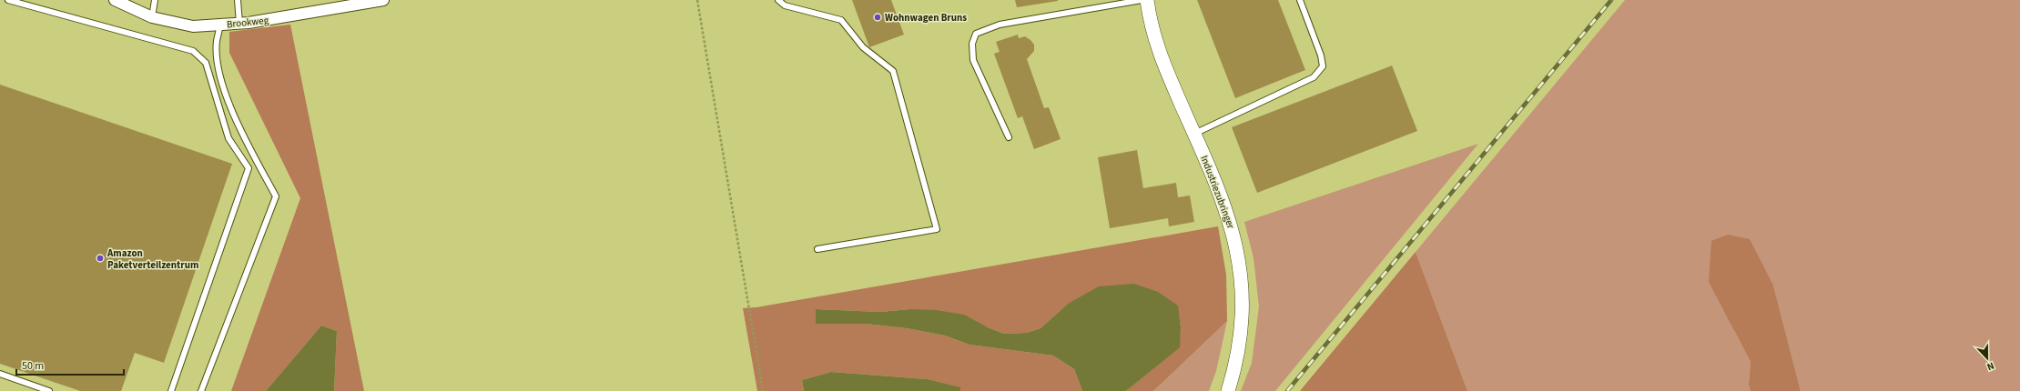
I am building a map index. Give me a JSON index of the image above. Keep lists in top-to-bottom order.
{
  "streets": {
    "street": ["Brookweg", "Industriezubringer"]
  },
  "places": ["Wohnwagen Bruns", "Amazon Paketverteilzentrum"],
  "scale_bar": "50 m",
  "north": "bottom"
}
